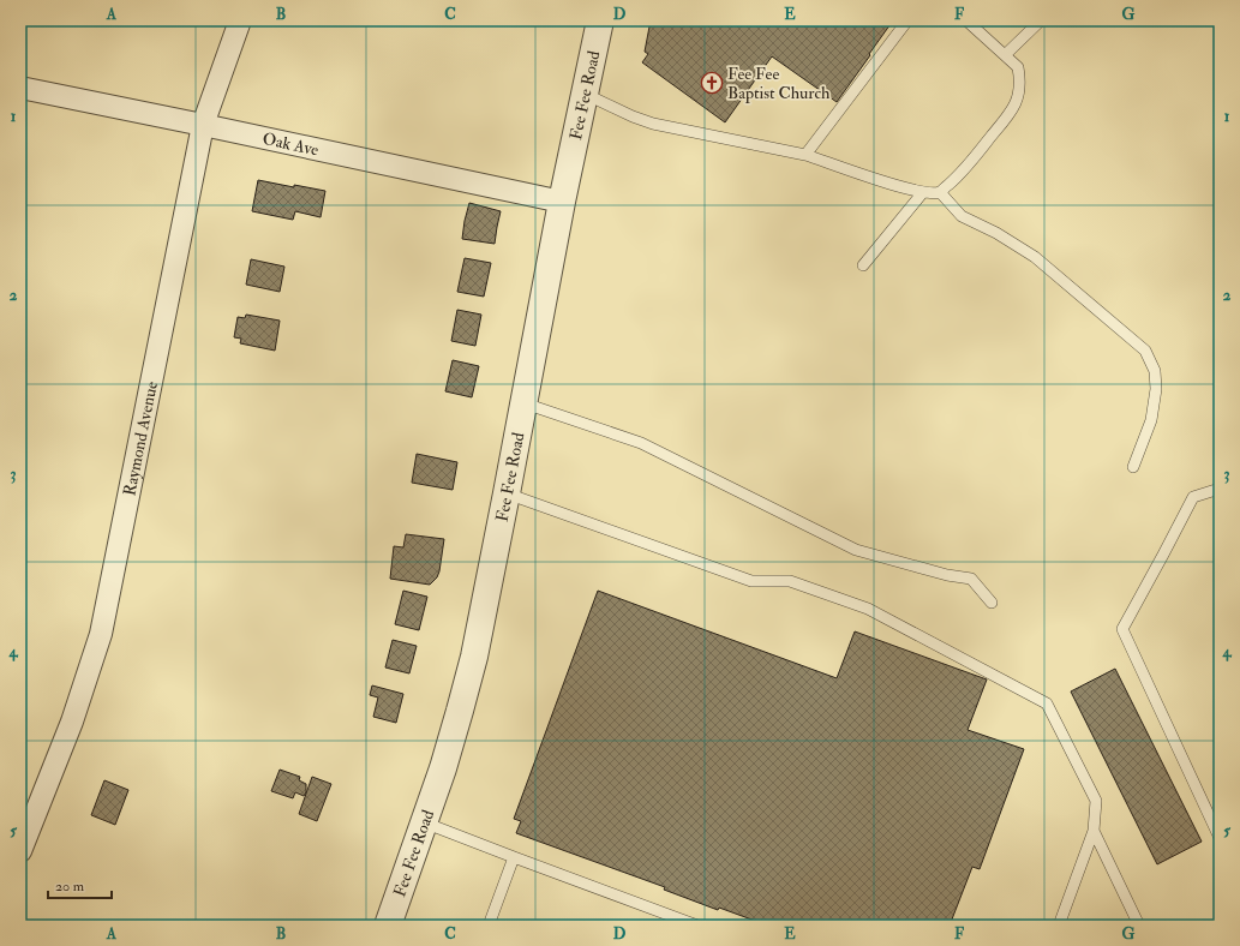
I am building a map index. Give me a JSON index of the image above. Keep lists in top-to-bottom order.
{
  "streets": {
    "street": ["Fee Fee Road", "Oak Ave", "Raymond Avenue"]
  },
  "crossings": [
    ["Fee Fee Road", "Oak Ave"],
    ["Oak Ave", "Raymond Avenue"]
  ],
  "places": {
    "church": ["Fee Fee Baptist Church"]
  },
  "scale_bar": "20 m",
  "grid": {
    "columns": [
      "A",
      "B",
      "C",
      "D",
      "E",
      "F",
      "G"
    ],
    "rows": [
      "1",
      "2",
      "3",
      "4",
      "5"
    ]
  }
}
